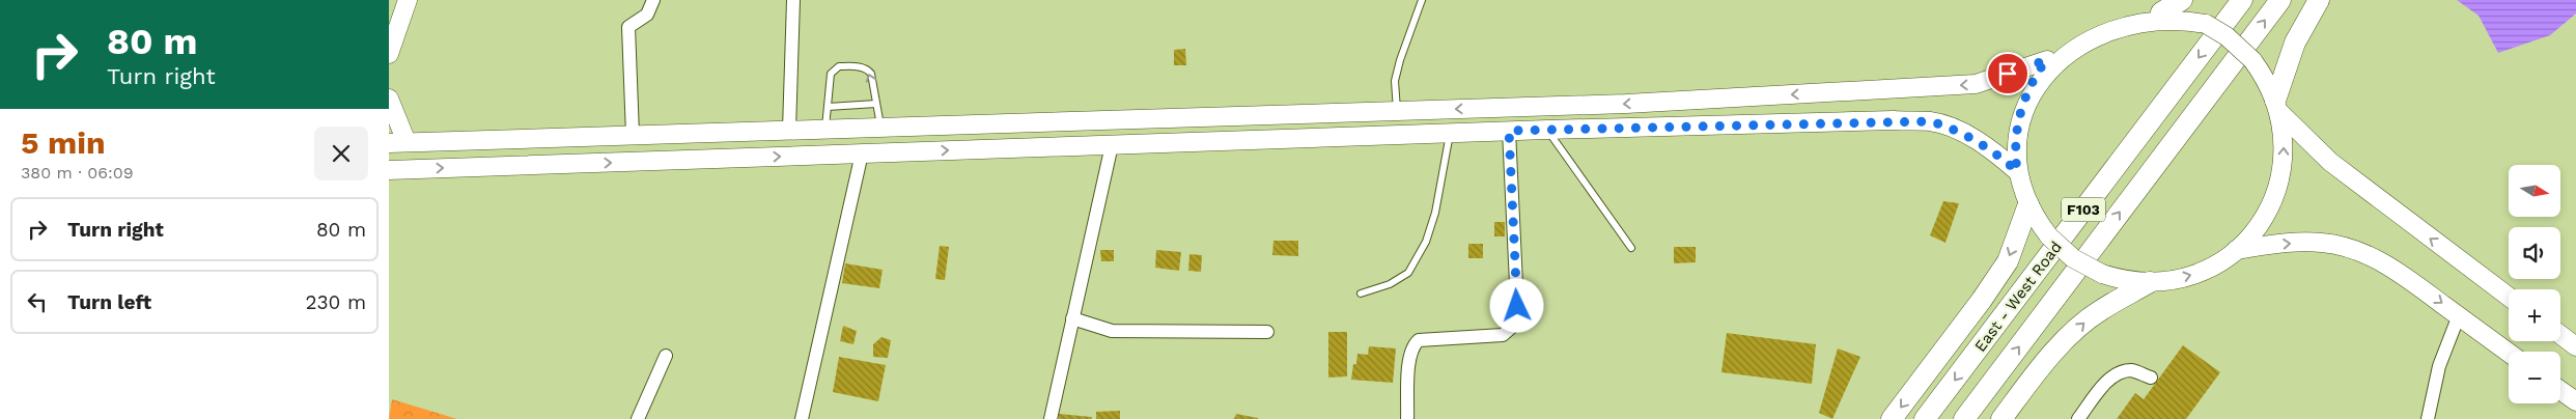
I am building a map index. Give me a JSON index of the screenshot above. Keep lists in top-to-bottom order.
{
  "streets": {
    "main road": ["F103", "East - West Road"]
  },
  "north": "right",
  "page": {
    "turn": ["80 m", "Turn right"],
    "heading": ["5 min", "380 m · 06:09"],
    "map_buttons": ["+", "−"],
    "list": [
      {
        "name": "Turn right",
        "value": "80 m"
      },
      {
        "name": "Turn left",
        "value": "230 m"
      }
    ]
  }
}
